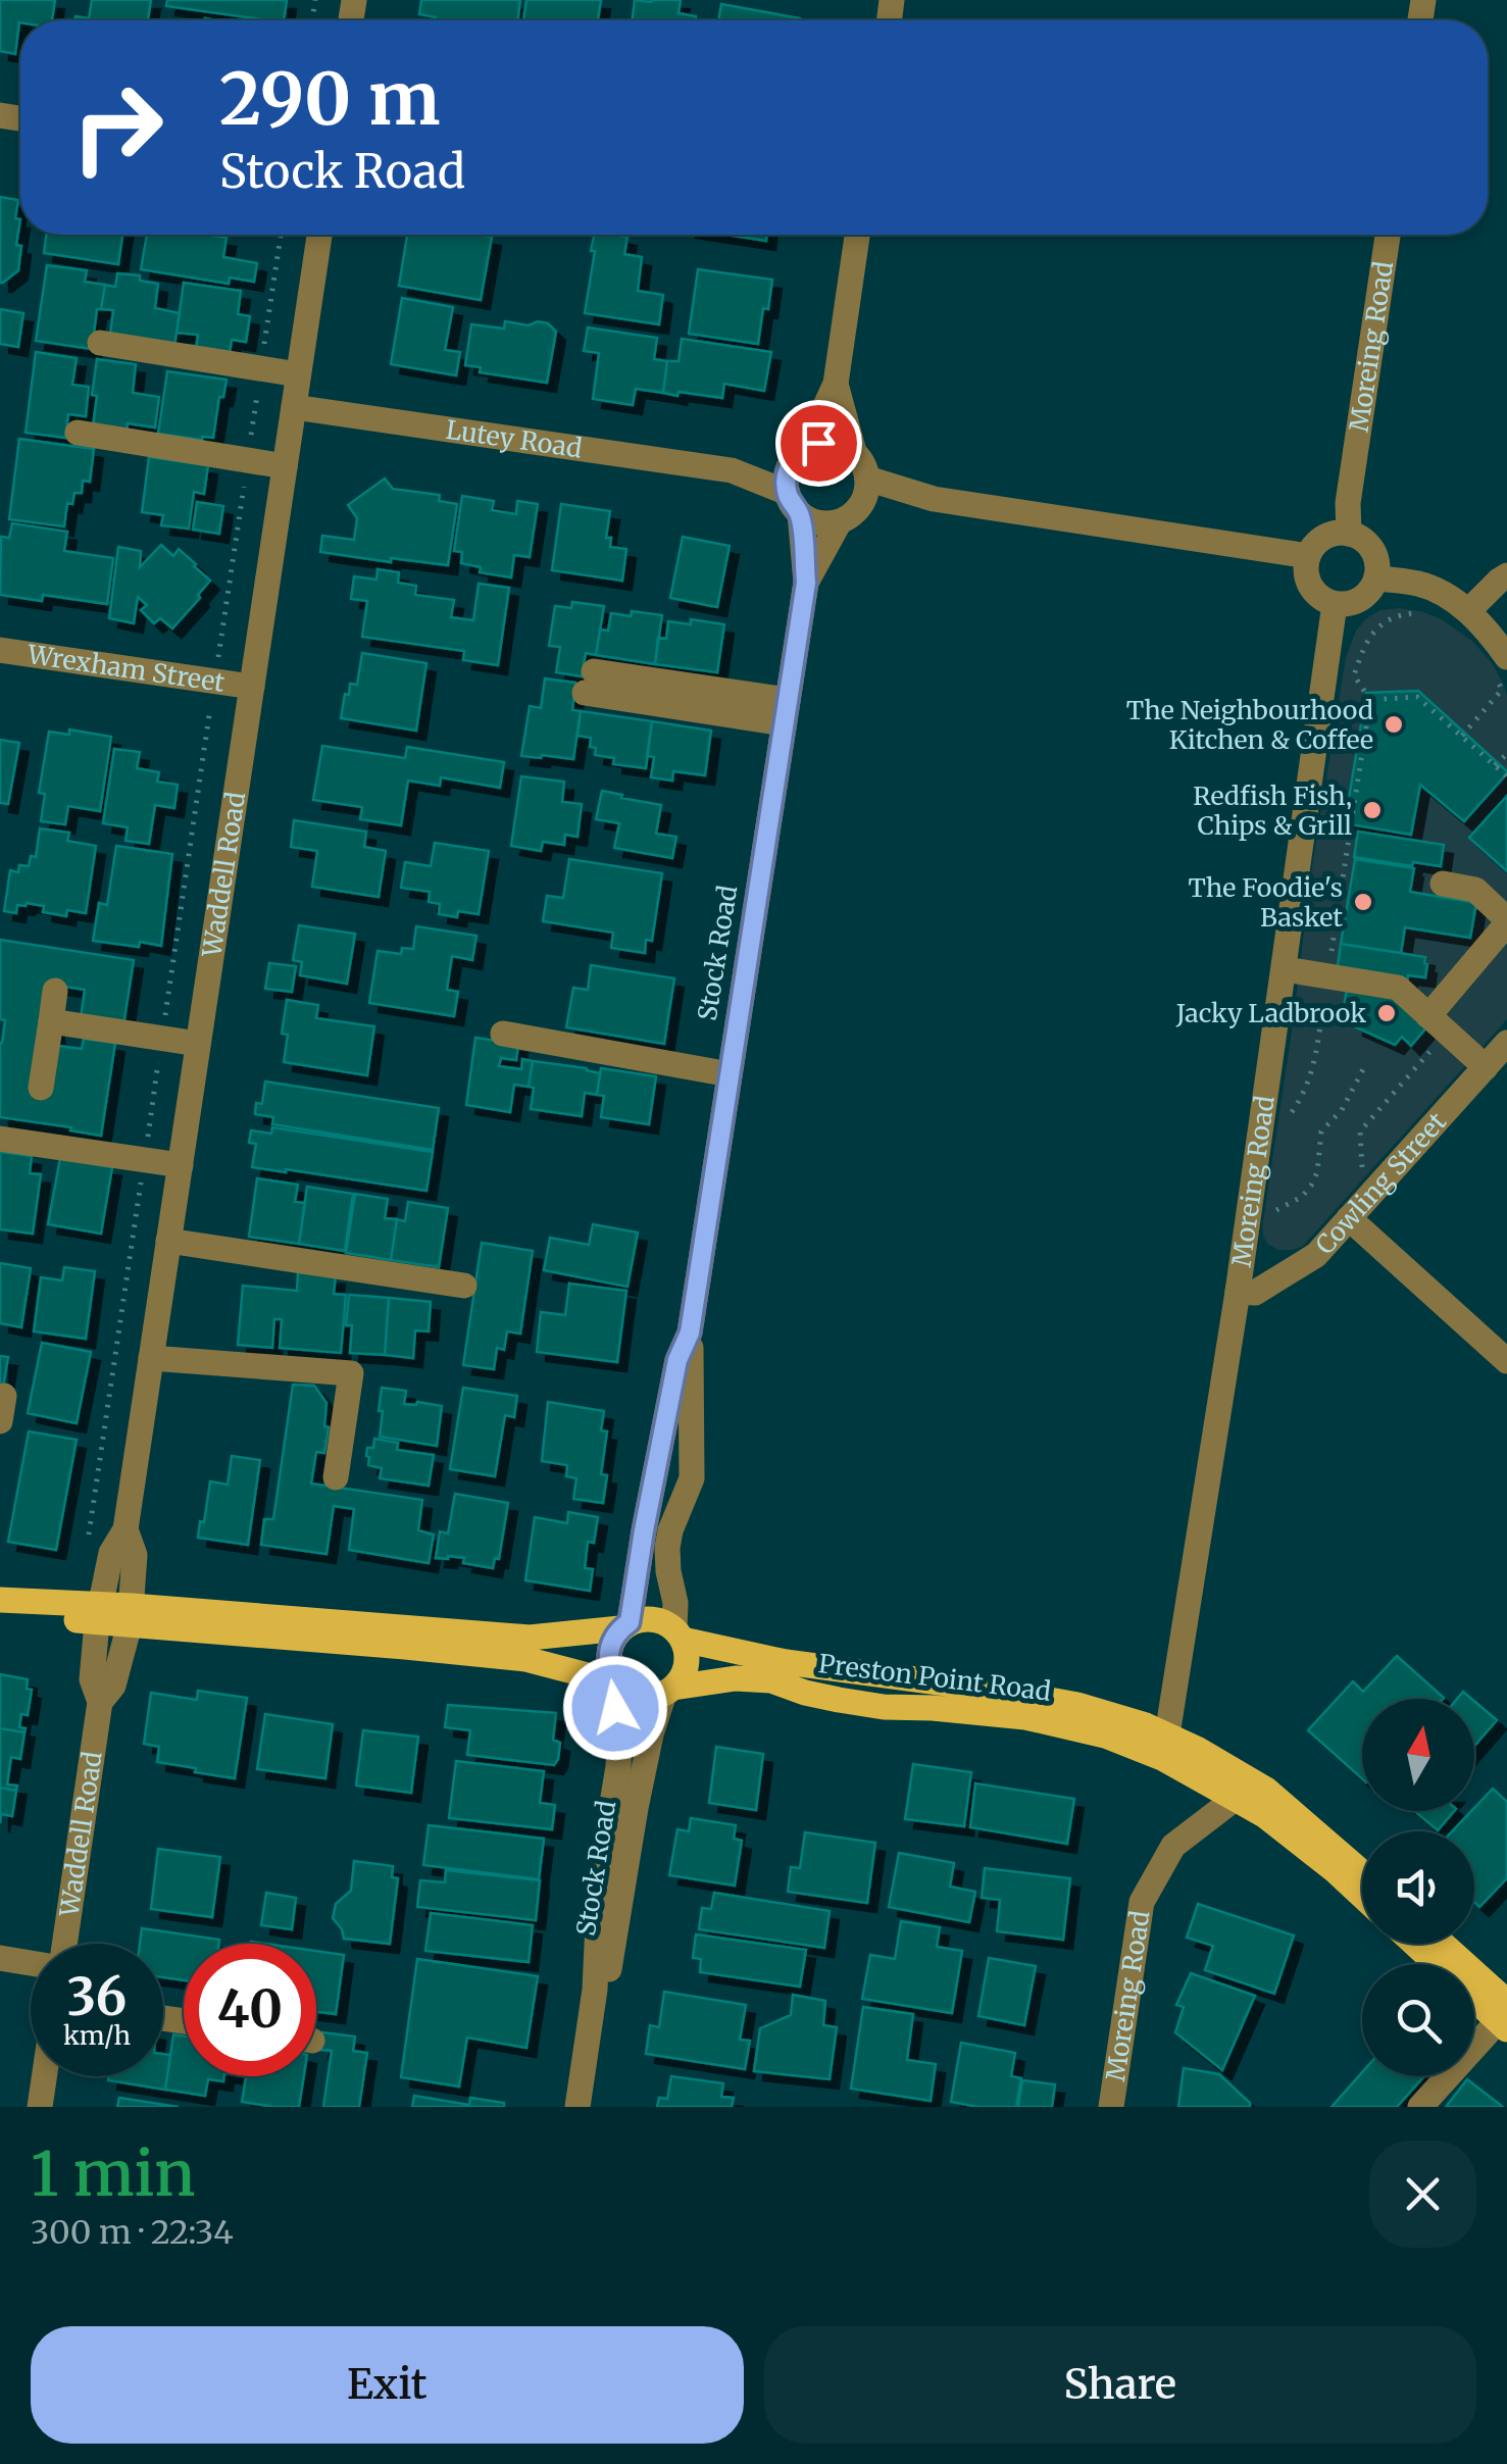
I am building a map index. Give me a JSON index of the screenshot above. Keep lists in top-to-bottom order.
{
  "streets": {
    "main road": ["Stock Road", "Preston Point Road"],
    "street": [
      "Moreing Road",
      "Lutey Road",
      "Wrexham Street",
      "Waddell Road",
      "Cowling Street"
    ]
  },
  "crossings": [
    ["Moreing Road", "Cowling Street"],
    ["Moreing Road", "Preston Point Road"],
    ["Lutey Road", "Waddell Road"],
    ["Lutey Road", "Stock Road"],
    ["Wrexham Street", "Waddell Road"],
    ["Stock Road", "Preston Point Road"]
  ],
  "places": [
    "The Neighbourhood Kitchen & Coffee",
    "Redfish Fish, Chips & Grill",
    "The Foodie's Basket",
    "Jacky Ladbrook"
  ],
  "north": "top",
  "page": {
    "turn": ["290 m", "Stock Road"],
    "speed": "36 km/h",
    "limit": "40",
    "heading": ["1 min", "300 m · 22:34"],
    "buttons": ["Exit", "Share"]
  }
}
